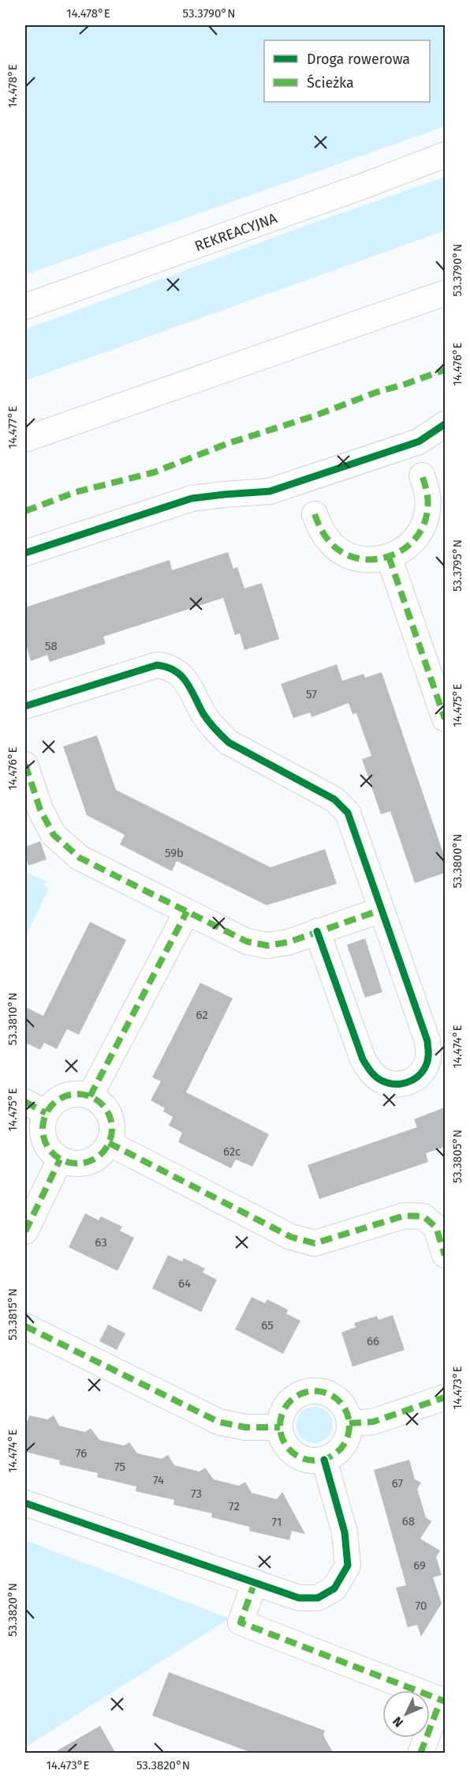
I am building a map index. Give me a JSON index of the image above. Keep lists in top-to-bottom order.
{
  "streets": {
    "street": ["REKREACYJNA"]
  },
  "house_numbers": [
    "58",
    "57",
    "59b",
    "62",
    "62c",
    "63",
    "64",
    "65",
    "66",
    "76",
    "75",
    "74",
    "67",
    "73",
    "72",
    "68",
    "71",
    "69",
    "70"
  ],
  "legend": ["Droga rowerowa", "Ścieżka"],
  "north": "bottom left",
  "coordinates": [
    "14.478°E",
    "53.3790°N",
    "14.476°E",
    "14.477°E",
    "53.3795°N",
    "14.475°E",
    "53.3800°N",
    "53.3810°N",
    "14.474°E",
    "53.3805°N",
    "53.3815°N",
    "14.473°E",
    "53.3820°N"
  ]
}
